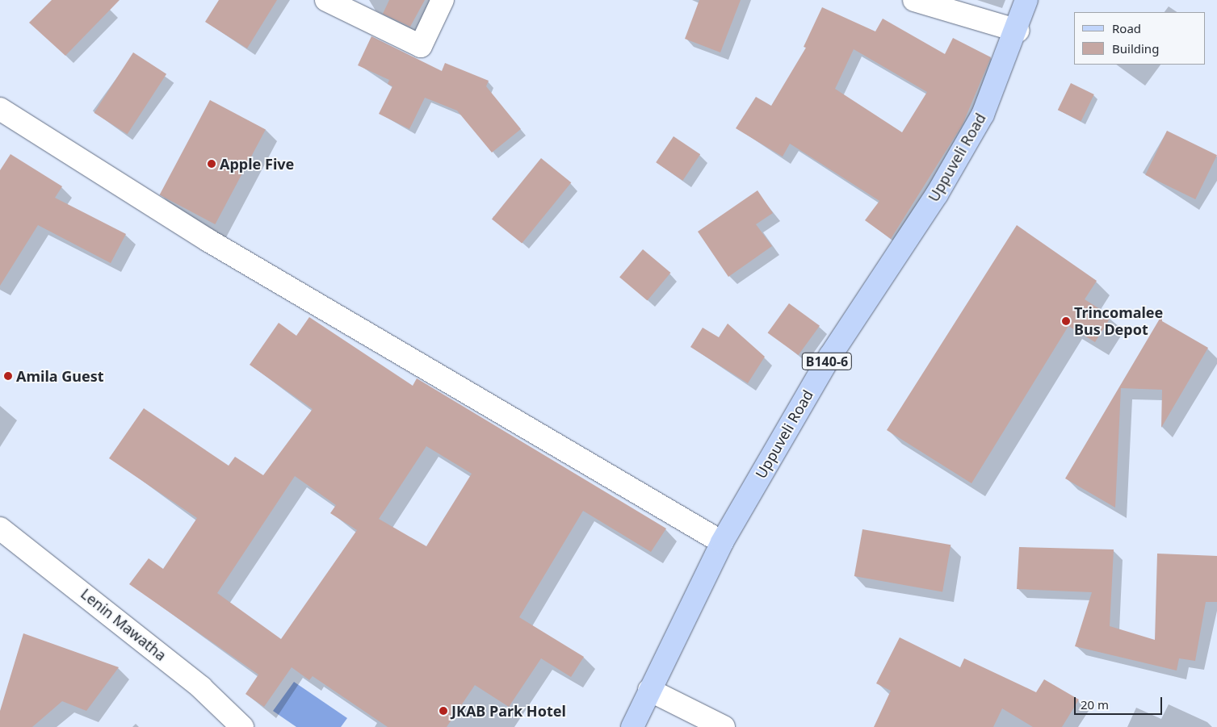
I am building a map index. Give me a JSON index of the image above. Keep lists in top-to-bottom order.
{
  "streets": {
    "main road": ["Uppuveli Road", "B140-6"],
    "street": ["Lenin Mawatha"]
  },
  "places": [
    "Apple Five",
    "Trincomalee Bus Depot",
    "Amila Guest",
    "JKAB Park Hotel"
  ],
  "legend": ["Road", "Building"],
  "scale_bar": "20 m"
}
